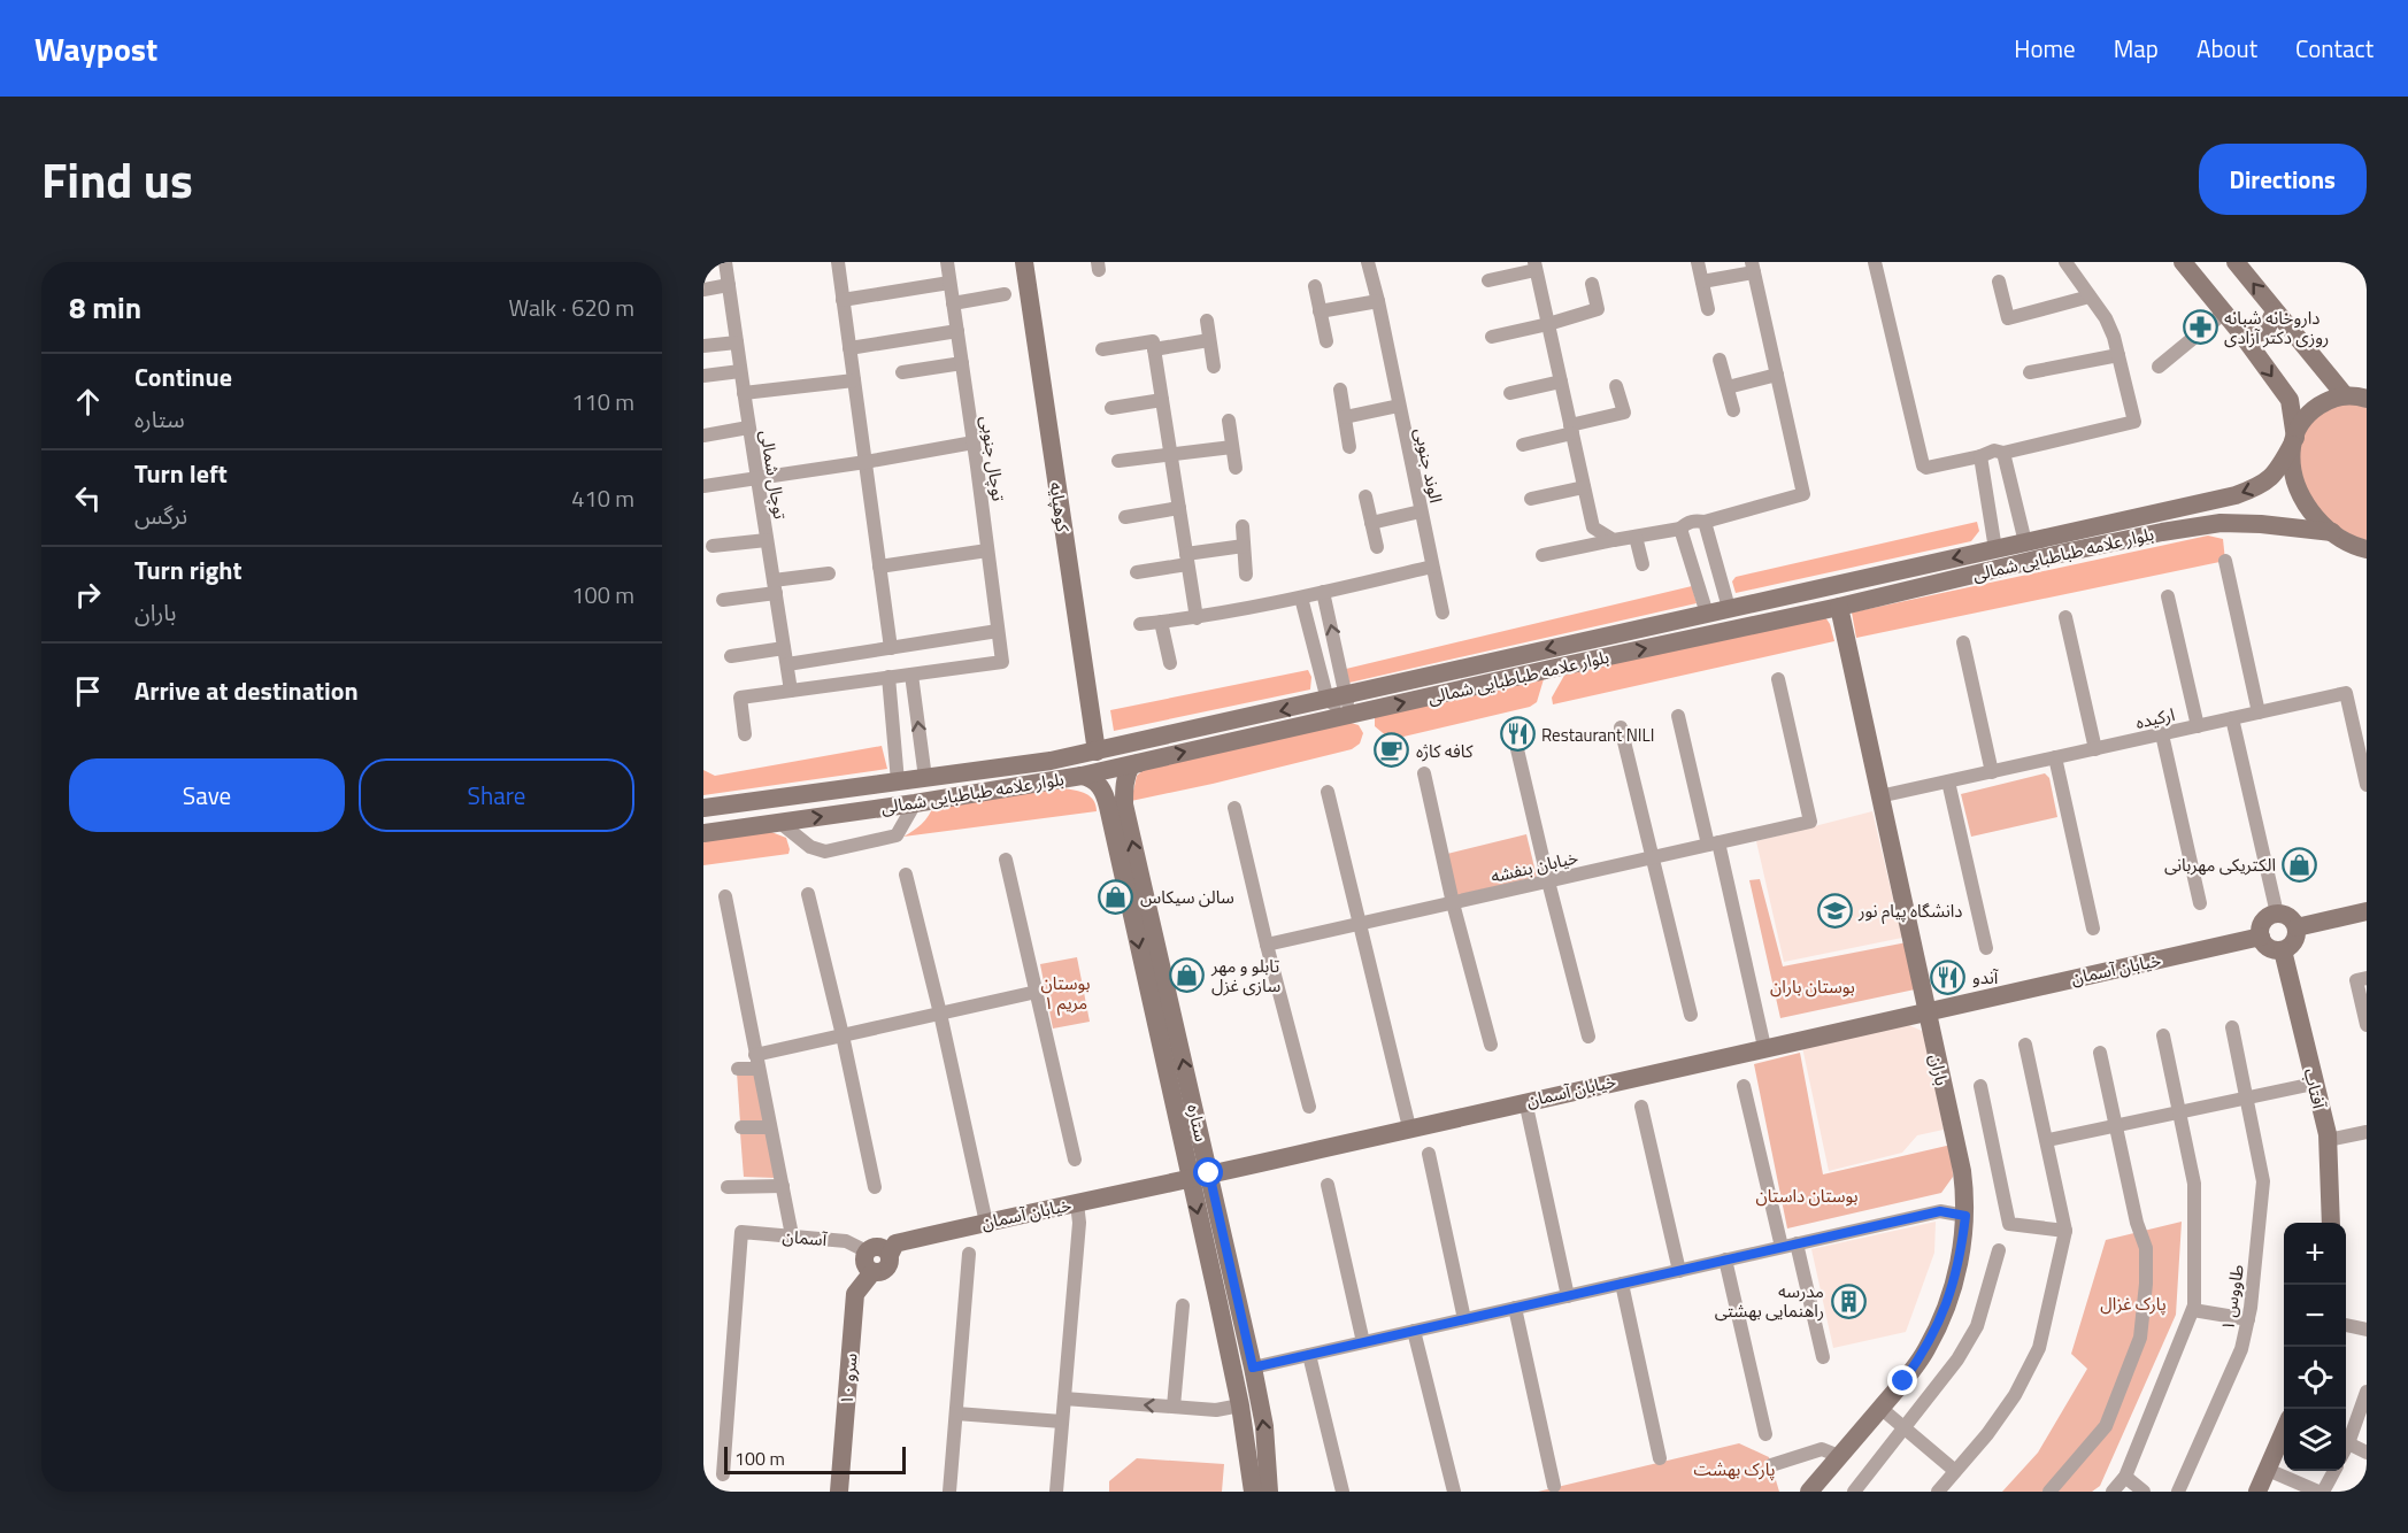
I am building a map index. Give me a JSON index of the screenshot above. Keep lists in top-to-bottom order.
{
  "streets": {
    "street": [
      "توچال جنوبی",
      "الوند جنوبی",
      "توچال شمالی",
      "کوهپایه",
      "بلوار علامه طباطبایی شمالی",
      "ارکیده",
      "خیابان بنفشه",
      "خیابان آسمان",
      "باران",
      "آفتاب",
      "ستاره",
      "آسمان",
      "طاووس ۱",
      "سرو ۱۰"
    ]
  },
  "crossings": [
    ["کوهپایه", "بلوار علامه طباطبایی شمالی"],
    ["بلوار علامه طباطبایی شمالی", "باران"],
    ["بلوار علامه طباطبایی شمالی", "ستاره"],
    ["ارکیده", "باران"],
    ["خیابان آسمان", "باران"],
    ["خیابان آسمان", "آفتاب"],
    ["خیابان آسمان", "ستاره"],
    ["خیابان آسمان", "آسمان"],
    ["خیابان آسمان", "سرو ۱۰"],
    ["آسمان", "سرو ۱۰"]
  ],
  "parks": [
    "بوستان مریم ۱",
    "بوستان باران",
    "بوستان داستان",
    "پارک غزال",
    "پارک بهشت"
  ],
  "places": {
    "pharmacy": ["داروخانه شبانه روزی دکتر آزادی"],
    "restaurant": ["Restaurant NILI", "آندو"],
    "cafe": ["کافه کاژه"],
    "shop": ["الکتریکی مهربانی", "سالن سیکاس", "تابلو و مهر سازی غزل"],
    "school or university": ["دانشگاه پیام نور"],
    "building": ["مدرسه راهنمایی بهشتی"]
  },
  "scale_bar": "100 m",
  "page": {
    "header": "Waypost",
    "nav": [
      "Home",
      "Map",
      "About",
      "Contact"
    ],
    "title": "Find us",
    "buttons": [
      "Directions",
      ["Save", "Share"]
    ],
    "heading": ["8 min", "Walk · 620 m"],
    "list": [
      ["Continue", "ستاره", "110 m"],
      ["Turn left", "نرگس", "410 m"],
      ["Turn right", "باران", "100 m"],
      "Arrive at destination"
    ],
    "map_buttons": ["+", "−"],
    "scale": "100 m"
  }
}
